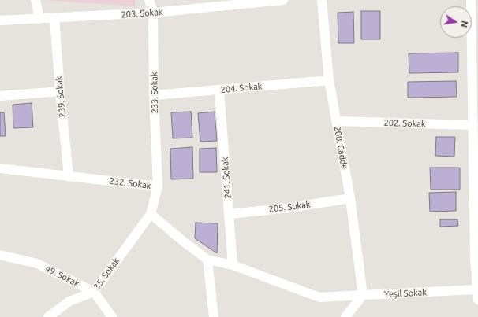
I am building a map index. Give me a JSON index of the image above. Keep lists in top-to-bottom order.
{
  "streets": {
    "street": [
      "203. Sokak",
      "204. Sokak",
      "233. Sokak",
      "239. Sokak",
      "202. Sokak",
      "200. Cadde",
      "241. Sokak",
      "232. Sokak",
      "205. Sokak",
      "35. Sokak",
      "49. Sokak",
      "Yeşil Sokak"
    ]
  },
  "crossings": [
    ["203. Sokak", "233. Sokak"],
    ["203. Sokak", "239. Sokak"],
    ["204. Sokak", "233. Sokak"],
    ["204. Sokak", "200. Cadde"],
    ["204. Sokak", "241. Sokak"],
    ["233. Sokak", "232. Sokak"],
    ["239. Sokak", "232. Sokak"],
    ["202. Sokak", "200. Cadde"],
    ["200. Cadde", "205. Sokak"],
    ["200. Cadde", "Yeşil Sokak"],
    ["241. Sokak", "205. Sokak"],
    ["241. Sokak", "Yeşil Sokak"],
    ["232. Sokak", "35. Sokak"],
    ["35. Sokak", "49. Sokak"]
  ],
  "north": "right"
}
